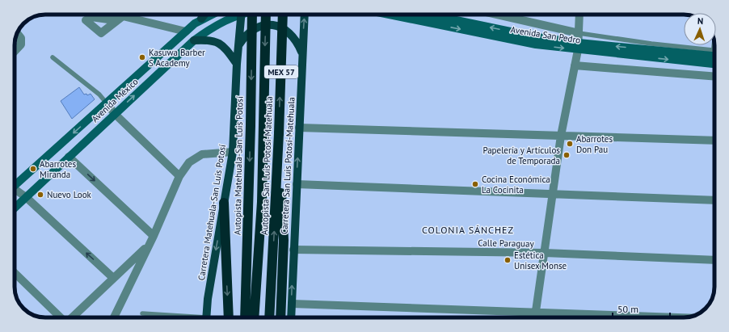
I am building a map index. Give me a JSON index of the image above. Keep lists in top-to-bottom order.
{
  "streets": {
    "highway": ["MEX 57", "Autopista Matehuala-San Luis Potosí", "Autopista San Luis Potosí-Matehuala"],
    "main road": ["Carretera San Luis Potosí-Matehuala", "Carretera Matehuala-San Luis Potosí"],
    "street": ["Avenida San Pedro", "Avenida México", "Calle Paraguay"]
  },
  "crossings": [
    ["Carretera San Luis Potosí-Matehuala", "Calle Paraguay"]
  ],
  "one_way": ["Carretera San Luis Potosí-Matehuala", "Carretera Matehuala-San Luis Potosí"],
  "districts": ["COLONIA SÁNCHEZ"],
  "places": [
    "Kasuwa Barber S Academy",
    "Abarrotes Don Pau",
    "Papelería y Artículos de Temporada",
    "Abarrotes Miranda",
    "Cocina Económica La Cocinita",
    "Nuevo Look",
    "Estética Unisex Monse"
  ],
  "scale_bar": "50 m",
  "north": "top"
}
